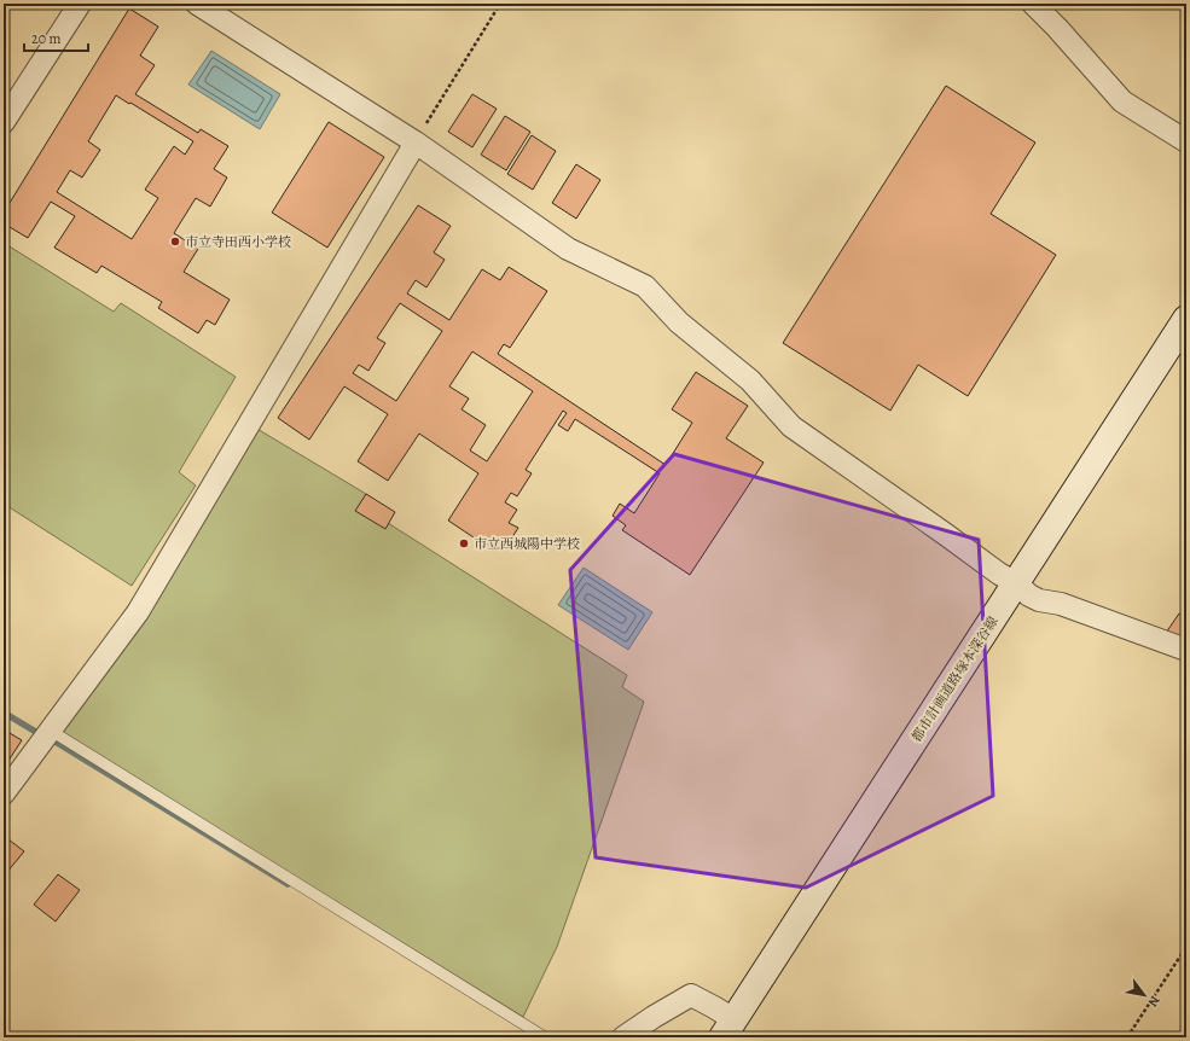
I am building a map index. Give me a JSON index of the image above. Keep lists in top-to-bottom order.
{
  "streets": {
    "street": ["都市計画道路塚本深谷線"]
  },
  "places": ["市立寺田西小学校", "市立西城陽中学校"],
  "scale_bar": "20 m",
  "north": "bottom right"
}
